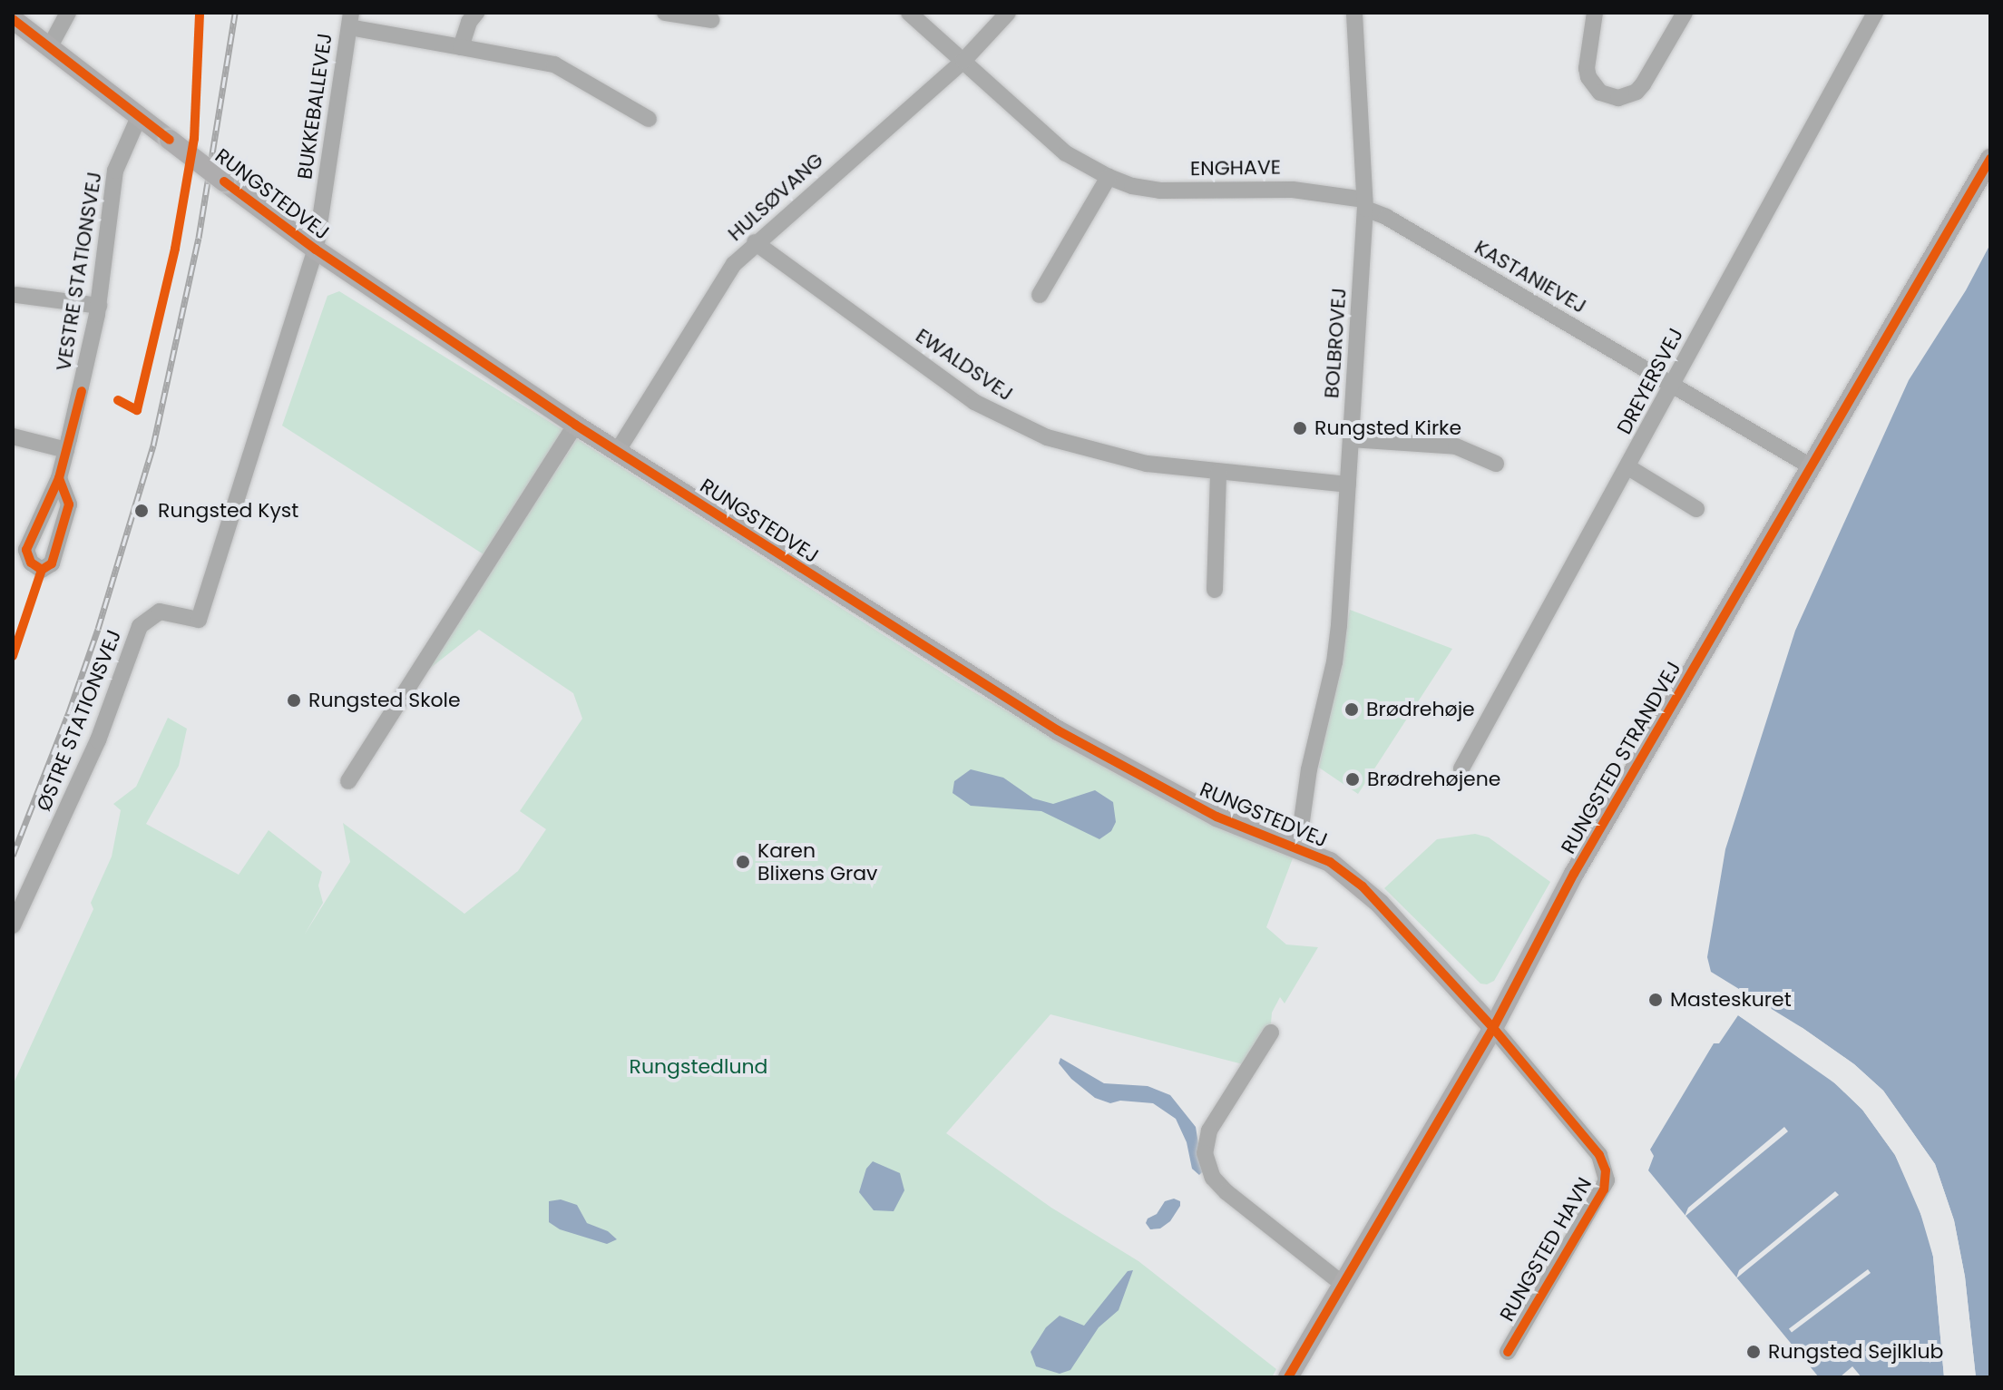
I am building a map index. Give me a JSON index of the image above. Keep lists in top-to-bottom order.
{
  "streets": {
    "main road": ["RUNGSTEDVEJ", "RUNGSTED STRANDVEJ"],
    "street": [
      "BUKKEBALLEVEJ",
      "ENGHAVE",
      "HULSØVANG",
      "VESTRE STATIONSVEJ",
      "KASTANIEVEJ",
      "BOLBROVEJ",
      "EWALDSVEJ",
      "DREYERSVEJ",
      "ØSTRE STATIONSVEJ",
      "RUNGSTED HAVN"
    ]
  },
  "crossings": [
    ["BUKKEBALLEVEJ", "RUNGSTEDVEJ"],
    ["BUKKEBALLEVEJ", "ØSTRE STATIONSVEJ"],
    ["ENGHAVE", "HULSØVANG"],
    ["ENGHAVE", "KASTANIEVEJ"],
    ["ENGHAVE", "BOLBROVEJ"],
    ["RUNGSTEDVEJ", "HULSØVANG"],
    ["RUNGSTEDVEJ", "VESTRE STATIONSVEJ"],
    ["RUNGSTEDVEJ", "BOLBROVEJ"],
    ["RUNGSTEDVEJ", "ØSTRE STATIONSVEJ"],
    ["RUNGSTEDVEJ", "RUNGSTED STRANDVEJ"],
    ["RUNGSTEDVEJ", "RUNGSTED HAVN"],
    ["HULSØVANG", "EWALDSVEJ"],
    ["KASTANIEVEJ", "BOLBROVEJ"],
    ["KASTANIEVEJ", "DREYERSVEJ"],
    ["KASTANIEVEJ", "RUNGSTED STRANDVEJ"],
    ["BOLBROVEJ", "EWALDSVEJ"],
    ["RUNGSTED STRANDVEJ", "RUNGSTED HAVN"]
  ],
  "parks": ["Rungstedlund"],
  "places": [
    "Rungsted Kirke",
    "Rungsted Kyst",
    "Rungsted Skole",
    "Brødrehøje",
    "Brødrehøjene",
    "Karen Blixens Grav",
    "Masteskuret",
    "Rungsted Sejlklub"
  ]
}
